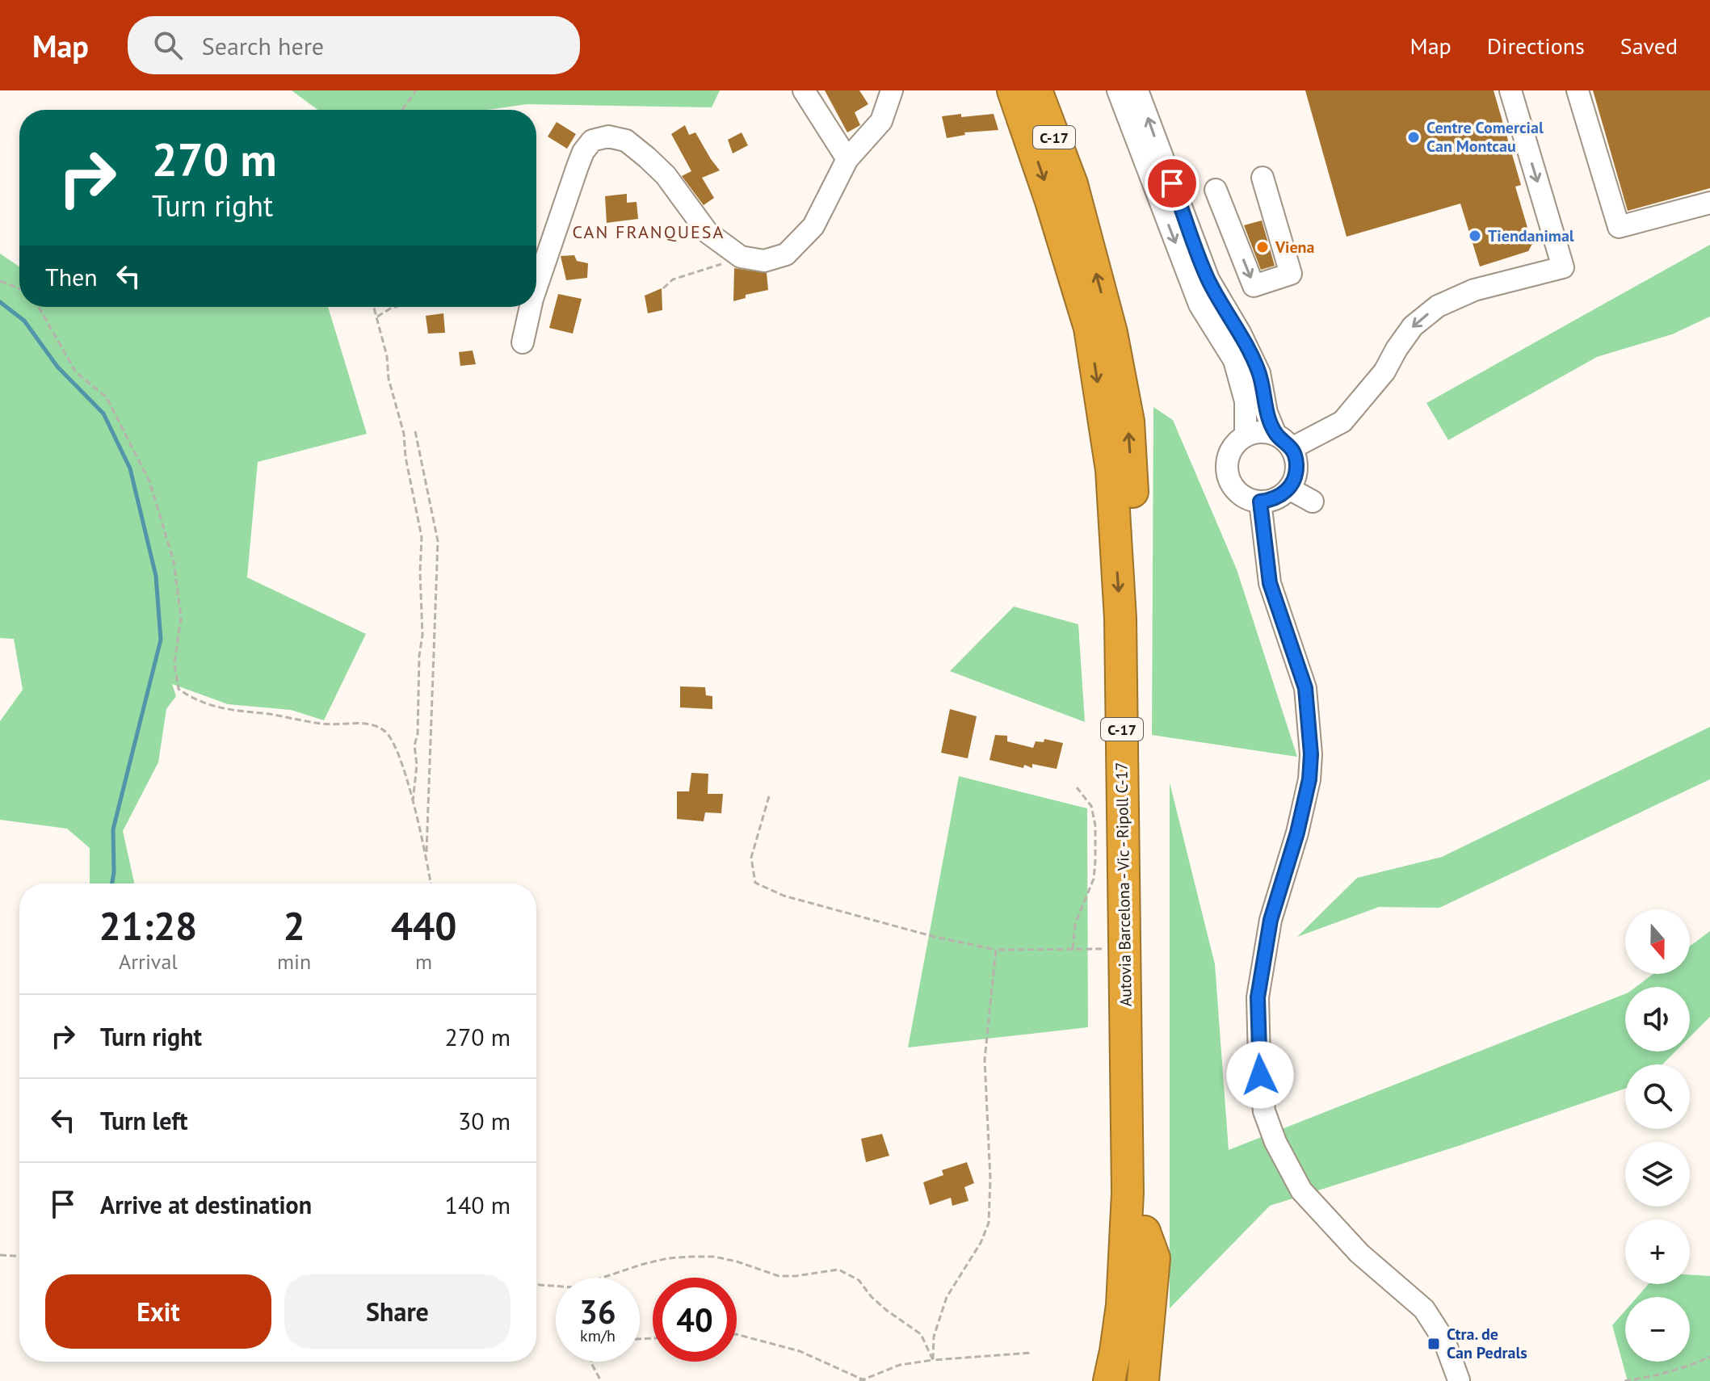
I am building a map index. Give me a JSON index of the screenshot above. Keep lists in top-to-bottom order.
{
  "streets": {
    "highway": ["C-17", "Autovia Barcelona - Vic - Ripoll C-17"]
  },
  "districts": ["CAN FRANQUESA"],
  "places": {
    "other": ["Centre Comercial Can Montcau", "Tiendanimal", "Viena"],
    "transit": ["Ctra. de Can Pedrals"]
  },
  "north": "bottom",
  "page": {
    "header": "Map",
    "search": "Search here",
    "nav": ["Map", "Directions", "Saved"],
    "turn": ["270 m", "Turn right"],
    "then": "Then",
    "eta": [
      "21:28",
      "Arrival",
      "2",
      "min",
      "440",
      "m"
    ],
    "map_buttons": ["+", "−"],
    "list": [
      {
        "name": "Turn right",
        "value": "270 m"
      },
      {
        "name": "Turn left",
        "value": "30 m"
      },
      {
        "name": "Arrive at destination",
        "value": "140 m"
      }
    ],
    "buttons": ["Exit", "Share"],
    "speed": "36 km/h",
    "limit": "40"
  }
}
